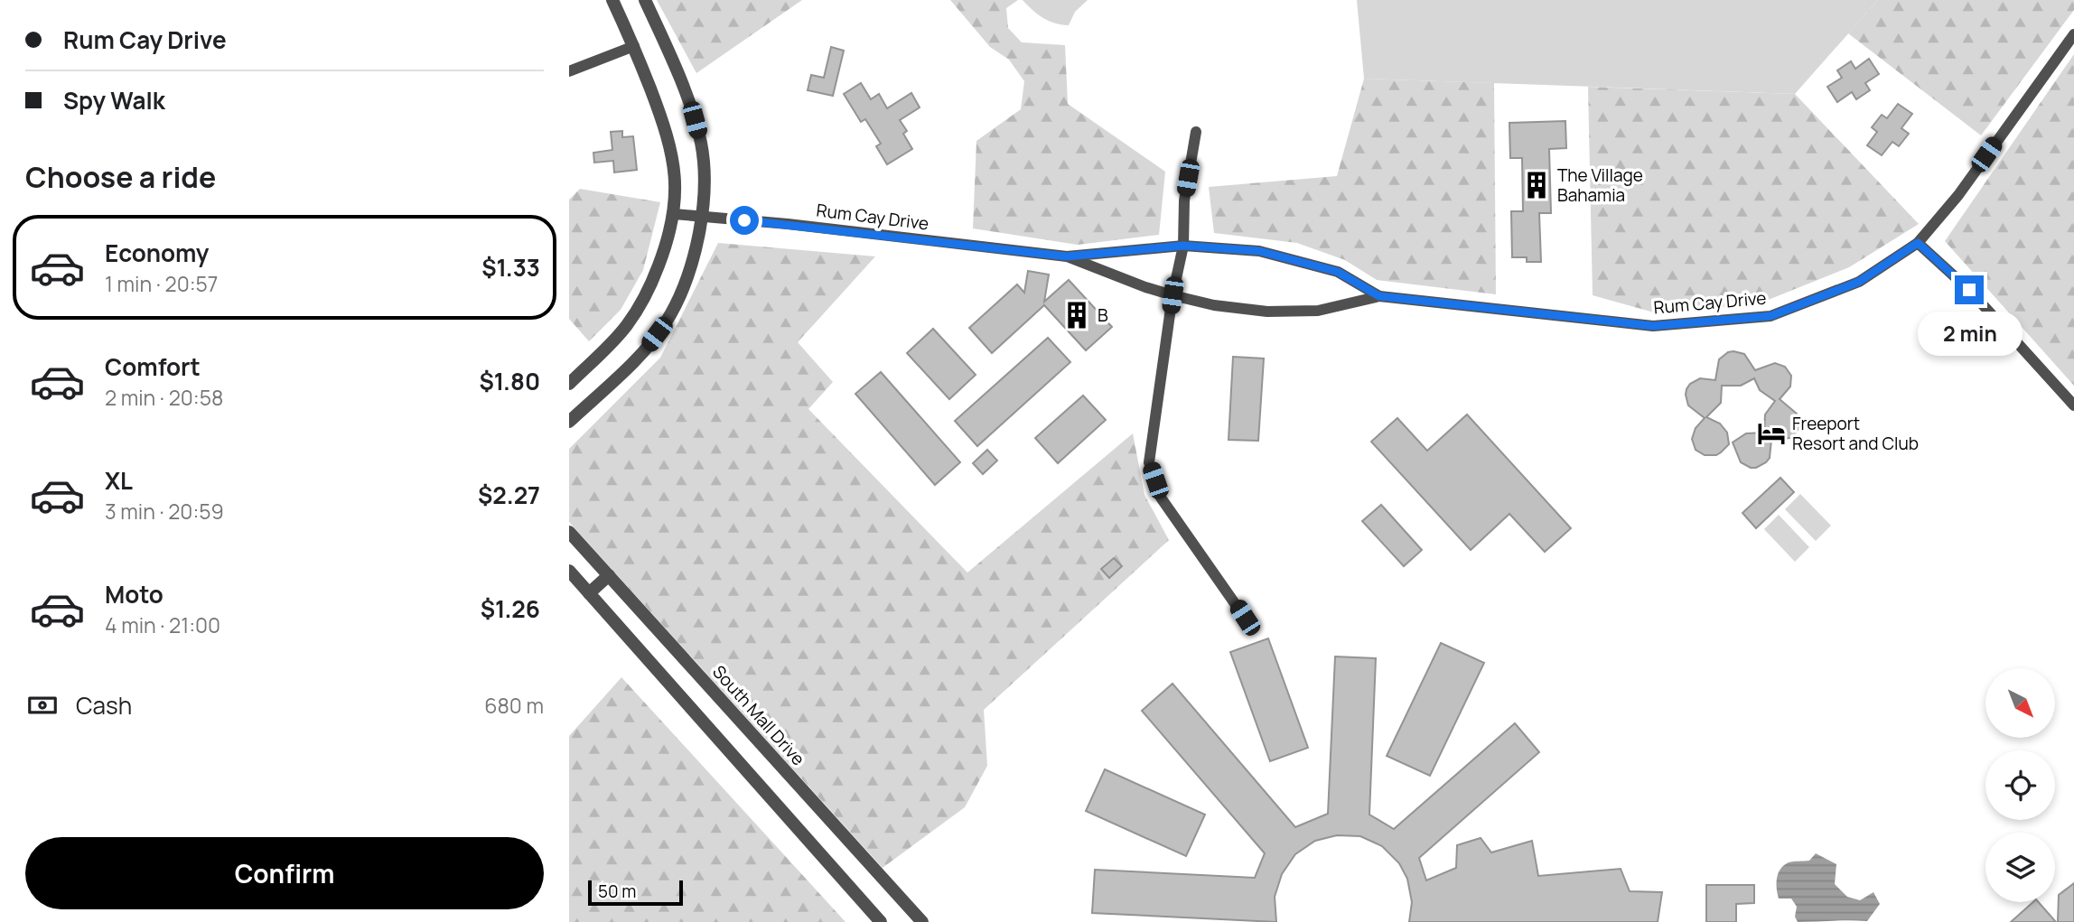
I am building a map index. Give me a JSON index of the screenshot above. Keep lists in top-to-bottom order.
{
  "streets": {
    "street": ["Rum Cay Drive", "South Mall Drive"]
  },
  "places": {
    "building": ["The Village Bahamia", "B"],
    "hotel": ["Freeport Resort and Club"]
  },
  "scale_bar": "50 m",
  "north": "bottom right",
  "page": {
    "banner": ["Rum Cay Drive", "Spy Walk"],
    "heading": "Choose a ride",
    "list": [
      {
        "name": "Economy",
        "note": "1 min · 20:57",
        "value": "$1.33"
      },
      {
        "name": "Comfort",
        "note": "2 min · 20:58",
        "value": "$1.80"
      },
      {
        "name": "XL",
        "note": "3 min · 20:59",
        "value": "$2.27"
      },
      {
        "name": "Moto",
        "note": "4 min · 21:00",
        "value": "$1.26"
      }
    ],
    "bubble": "2 min",
    "pay": ["Cash", "680 m"],
    "buttons": "Confirm",
    "scale": "50 m"
  }
}
